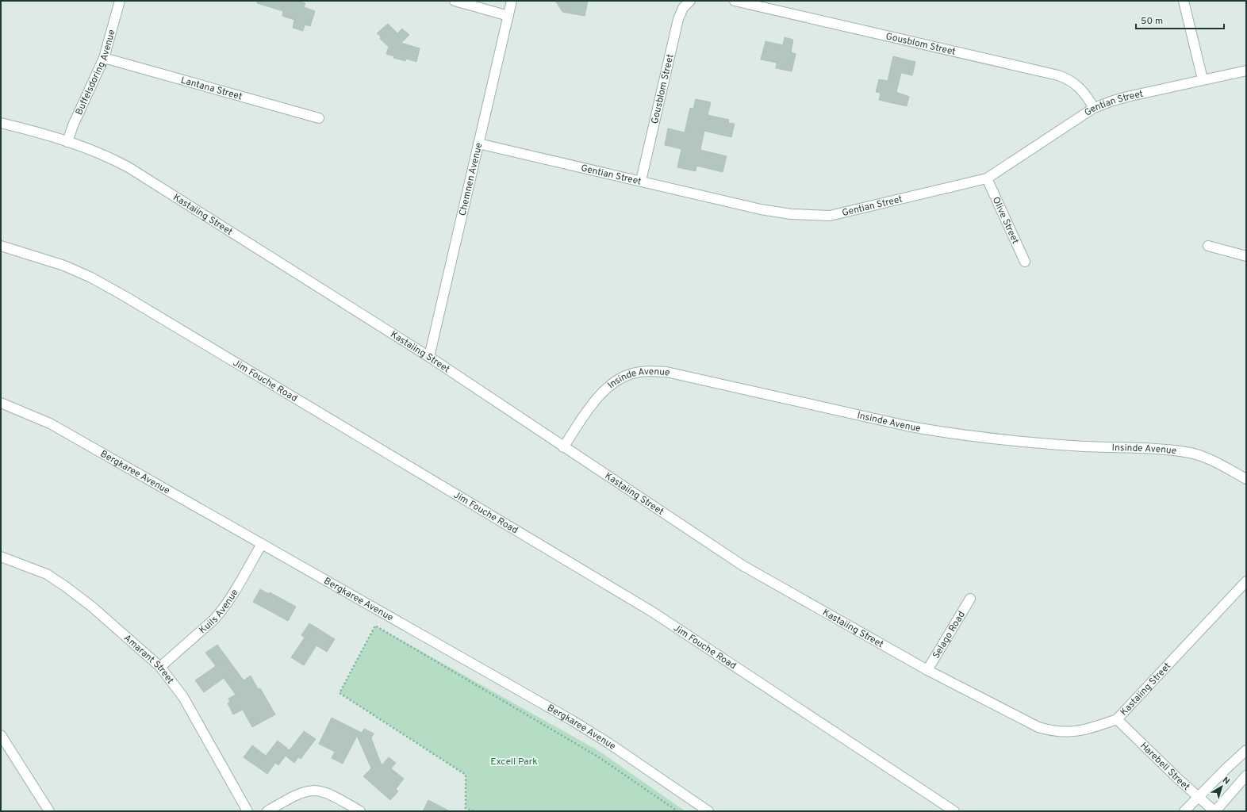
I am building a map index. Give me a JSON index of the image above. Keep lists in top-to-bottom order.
{
  "streets": {
    "street": [
      "Gousblom Street",
      "Buffelsdoring Avenue",
      "Lantana Street",
      "Gentian Street",
      "Chemnen Avenue",
      "Kastaiing Street",
      "Olive Street",
      "Jim Fouche Road",
      "Insinde Avenue",
      "Bergkaree Avenue",
      "Kuils Avenue",
      "Selago Road",
      "Amarant Street",
      "Harebell Street"
    ]
  },
  "crossings": [
    ["Gousblom Street", "Gentian Street"],
    ["Buffelsdoring Avenue", "Lantana Street"],
    ["Buffelsdoring Avenue", "Kastaiing Street"],
    ["Gentian Street", "Chemnen Avenue"],
    ["Gentian Street", "Olive Street"],
    ["Chemnen Avenue", "Kastaiing Street"],
    ["Kastaiing Street", "Insinde Avenue"],
    ["Kastaiing Street", "Selago Road"],
    ["Kastaiing Street", "Harebell Street"],
    ["Bergkaree Avenue", "Kuils Avenue"],
    ["Kuils Avenue", "Amarant Street"]
  ],
  "parks": ["Excell Park"],
  "scale_bar": "50 m",
  "north": "top right"
}
